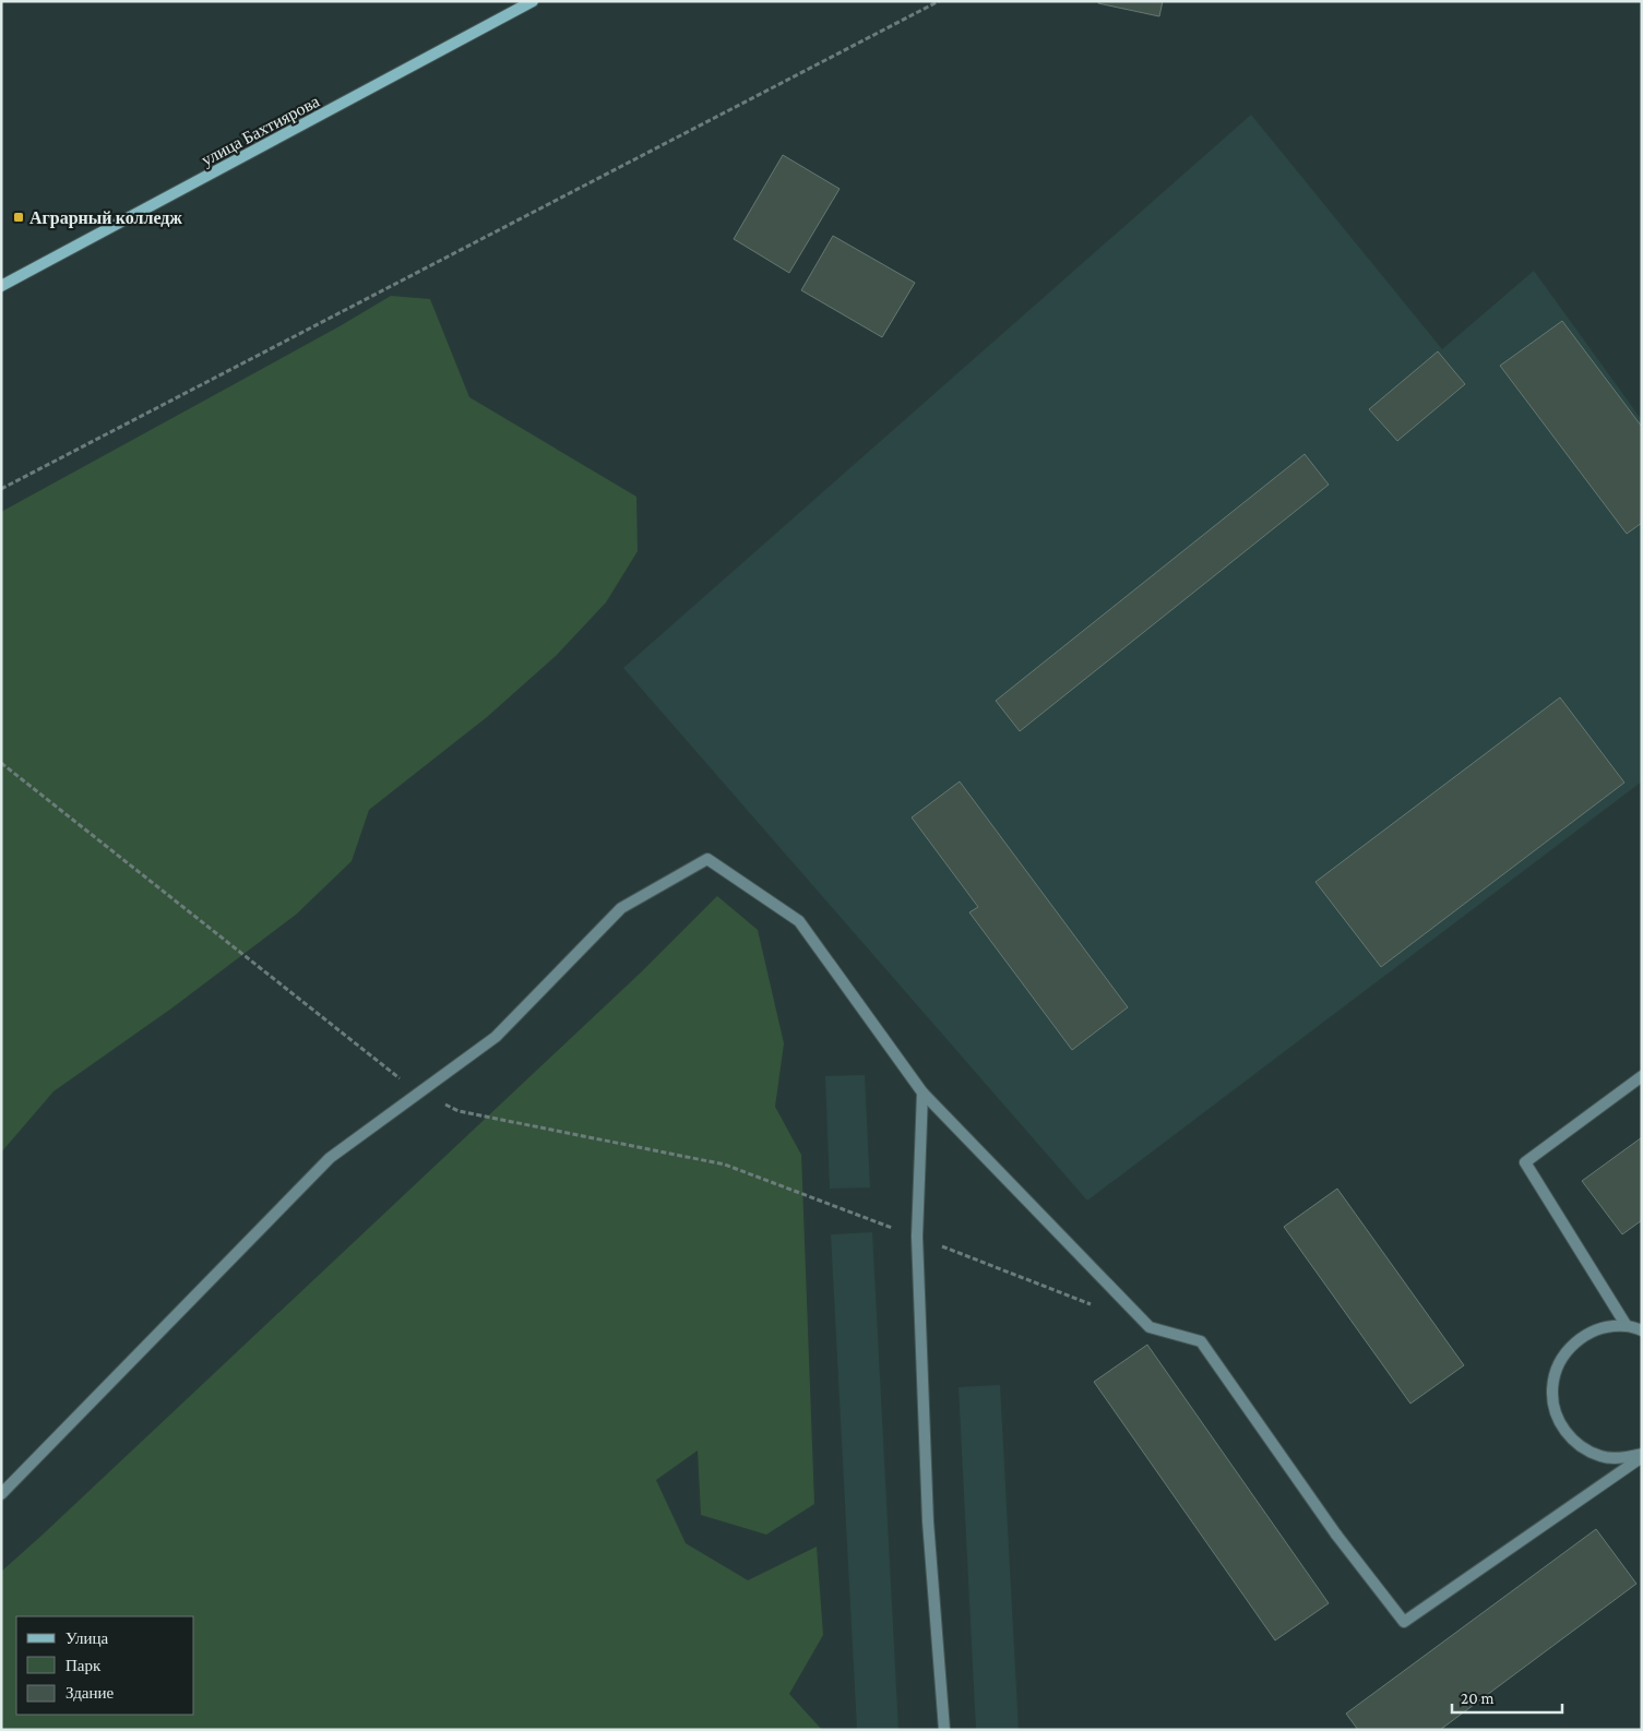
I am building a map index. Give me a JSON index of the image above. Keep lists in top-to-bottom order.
{
  "streets": {
    "main road": ["улица Бахтиярова"]
  },
  "places": {
    "transit": ["Аграрный колледж"]
  },
  "legend": ["Улица", "Парк", "Здание"],
  "scale_bar": "20 m"
}
